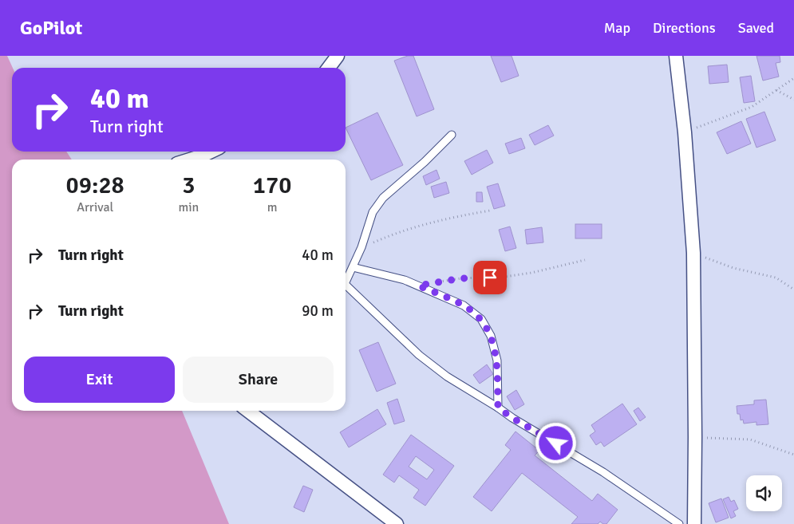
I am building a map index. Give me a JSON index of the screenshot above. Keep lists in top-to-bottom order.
{
  "page": {
    "header": "GoPilot",
    "nav": ["Map", "Directions", "Saved"],
    "turn": ["40 m", "Turn right"],
    "eta": [
      "09:28",
      "Arrival",
      "3",
      "min",
      "170",
      "m"
    ],
    "list": [
      {
        "name": "Turn right",
        "value": "40 m"
      },
      {
        "name": "Turn right",
        "value": "90 m"
      }
    ],
    "buttons": ["Exit", "Share"]
  }
}
